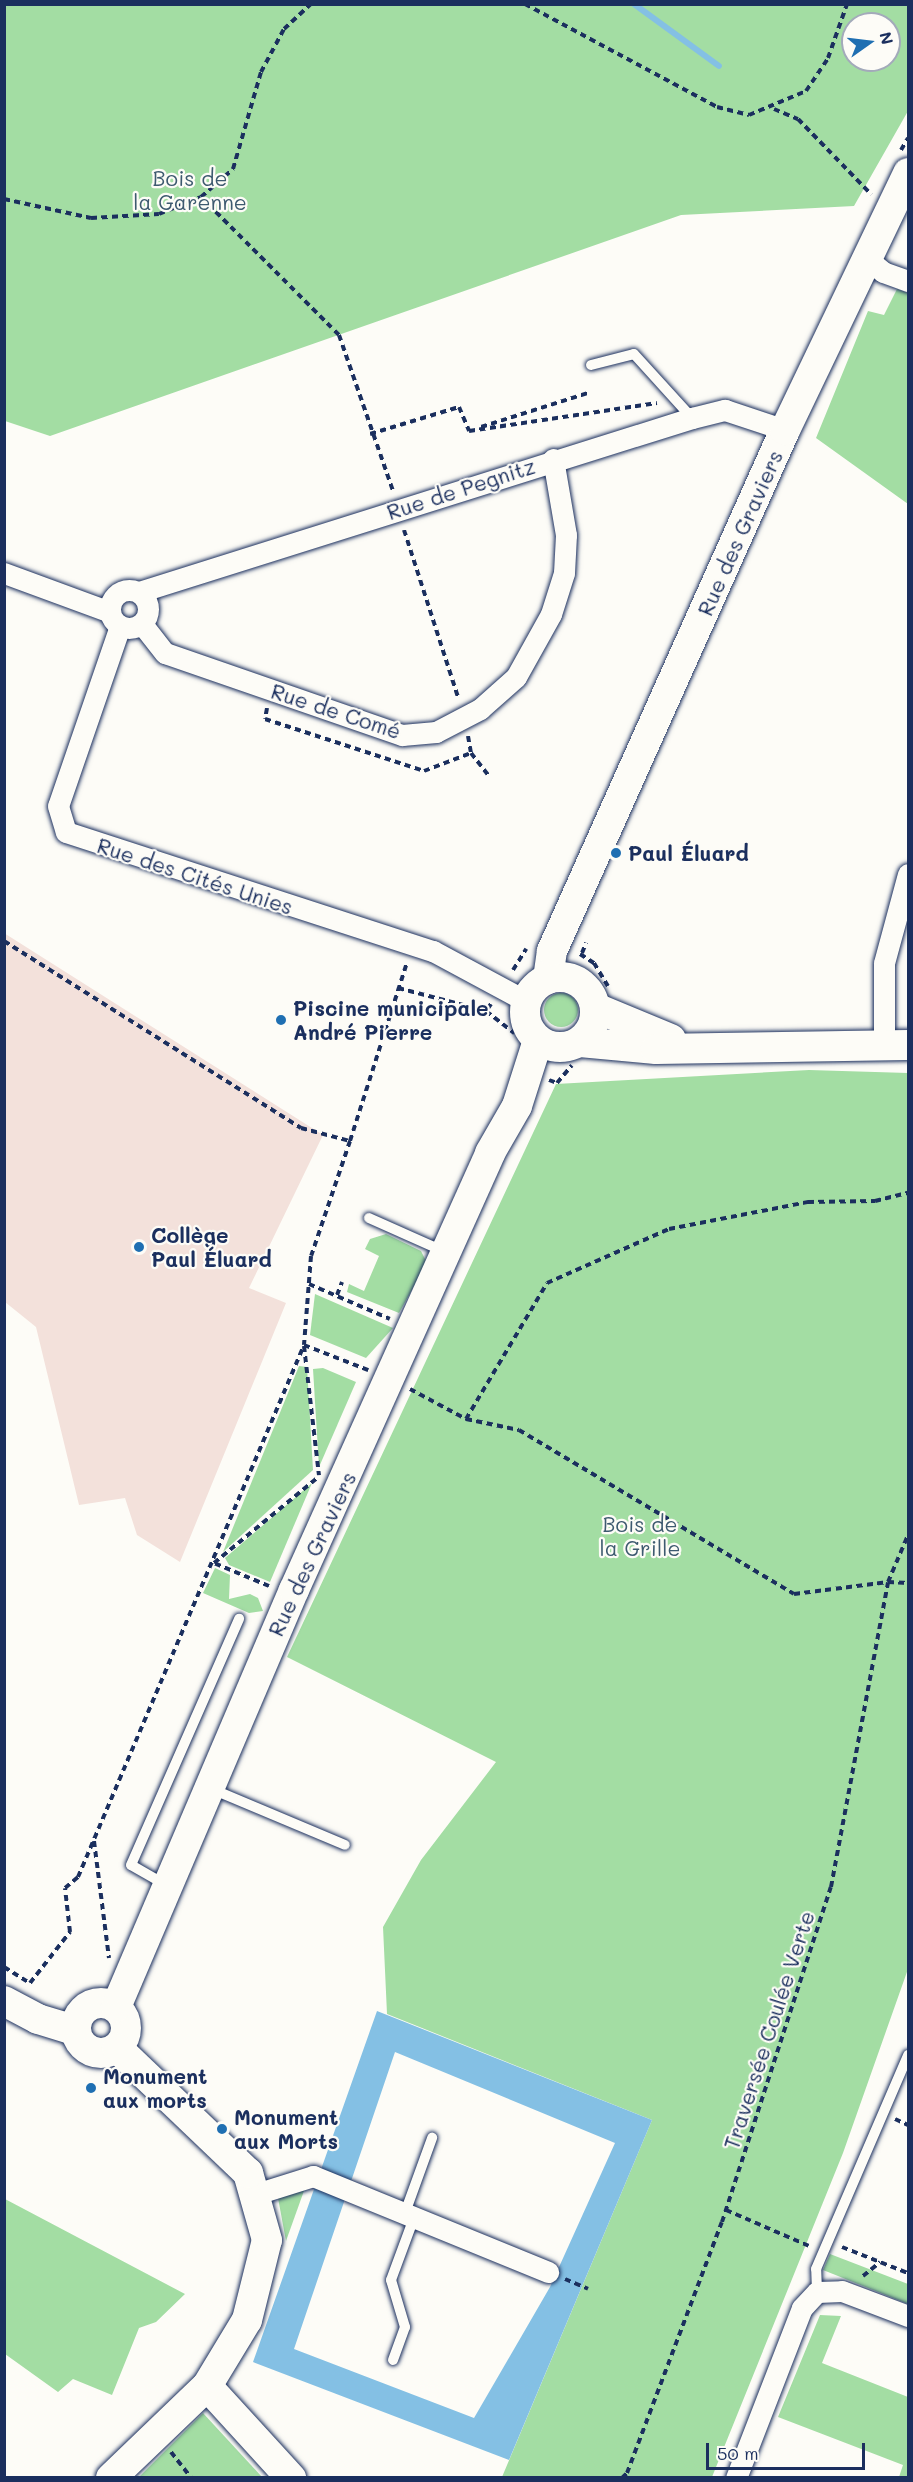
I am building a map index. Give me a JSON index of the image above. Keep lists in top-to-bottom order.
{
  "streets": {
    "street": [
      "Rue de Pegnitz",
      "Rue des Graviers",
      "Rue de Comé",
      "Rue des Cités Unies"
    ],
    "path": ["Traversée Coulée Verte"]
  },
  "crossings": [
    ["Rue de Pegnitz", "Rue des Graviers"],
    ["Rue de Pegnitz", "Rue de Comé"],
    ["Rue de Pegnitz", "Rue des Cités Unies"],
    ["Rue des Graviers", "Rue des Cités Unies"]
  ],
  "parks": ["Bois de la Garenne", "Bois de la Grille"],
  "places": [
    "Paul Éluard",
    "Piscine municipale André Pierre",
    "Collège Paul Éluard",
    "Monument aux morts",
    "Monument aux Morts"
  ],
  "scale_bar": "50 m",
  "north": "right"
}
